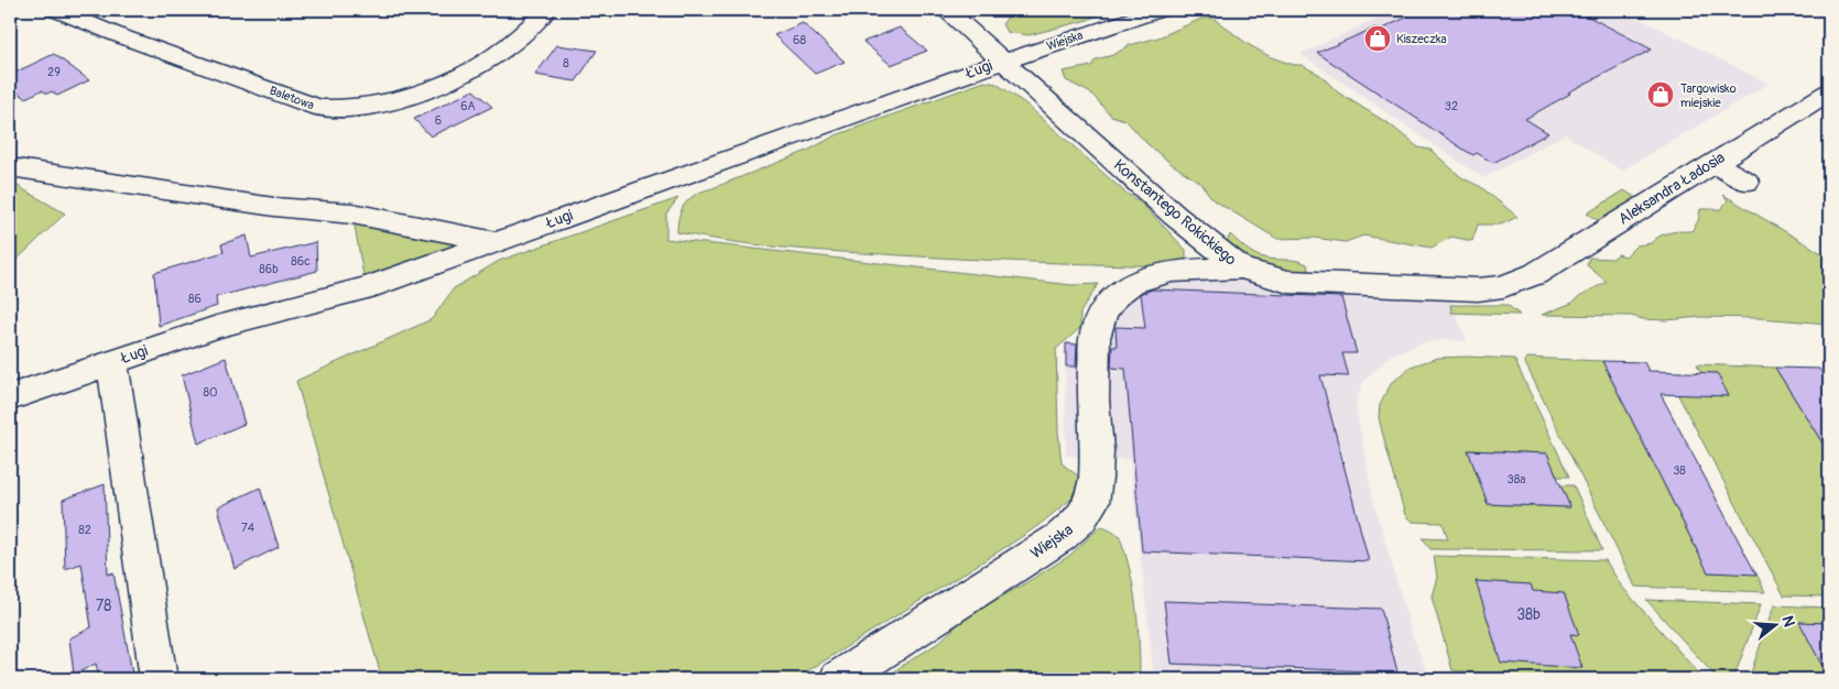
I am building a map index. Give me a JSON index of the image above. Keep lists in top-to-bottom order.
{
  "streets": {
    "street": [
      "Wiejska",
      "Ługi",
      "Baletowa",
      "Aleksandra Ładosia",
      "Konstantego Rokickiego"
    ]
  },
  "crossings": [
    ["Wiejska", "Ługi"],
    ["Wiejska", "Konstantego Rokickiego"],
    ["Ługi", "Konstantego Rokickiego"],
    ["Aleksandra Ładosia", "Konstantego Rokickiego"]
  ],
  "places": {
    "shop": ["Kiszeczka", "Targowisko miejskie"]
  },
  "house_numbers": [
    "68",
    "8",
    "29",
    "6A",
    "32",
    "6",
    "86c",
    "86b",
    "86",
    "80",
    "38",
    "38a",
    "74",
    "82",
    "78",
    "38b"
  ],
  "north": "right"
}
